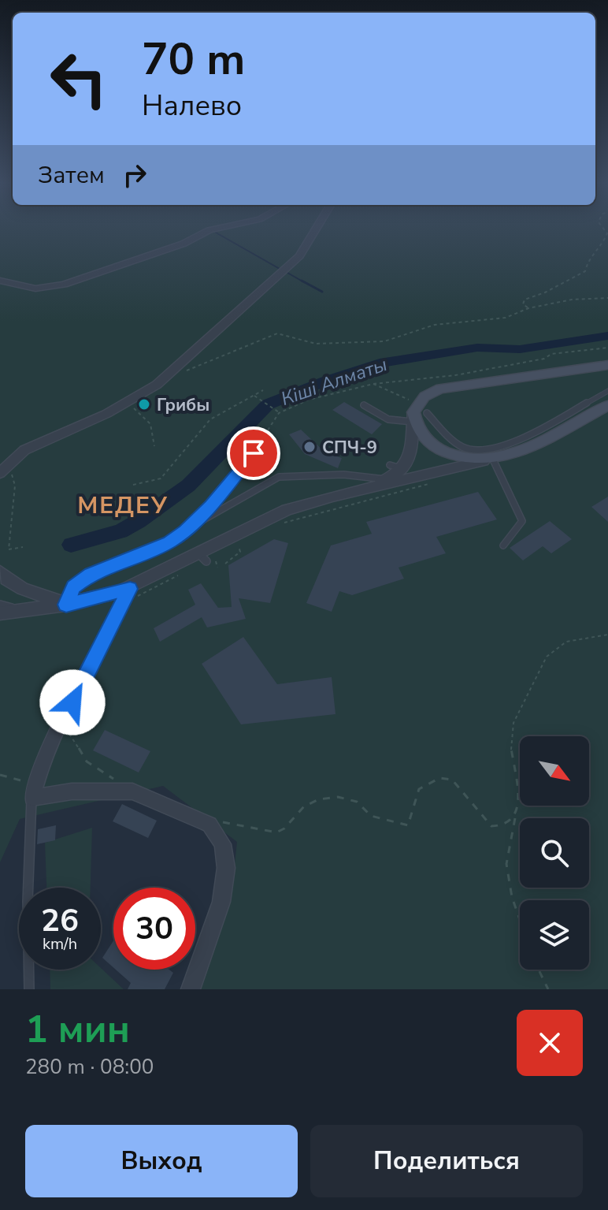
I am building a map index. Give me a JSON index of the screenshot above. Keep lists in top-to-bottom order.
{
  "districts": ["МЕДЕУ"],
  "water": ["Кіші Алматы"],
  "places": ["Грибы", "СПЧ-9"],
  "north": "bottom right",
  "page": {
    "turn": ["70 m", "Налево"],
    "then": "Затем",
    "speed": "26 km/h",
    "limit": "30",
    "heading": ["1 мин", "280 m · 08:00"],
    "buttons": ["Выход", "Поделиться"]
  }
}
